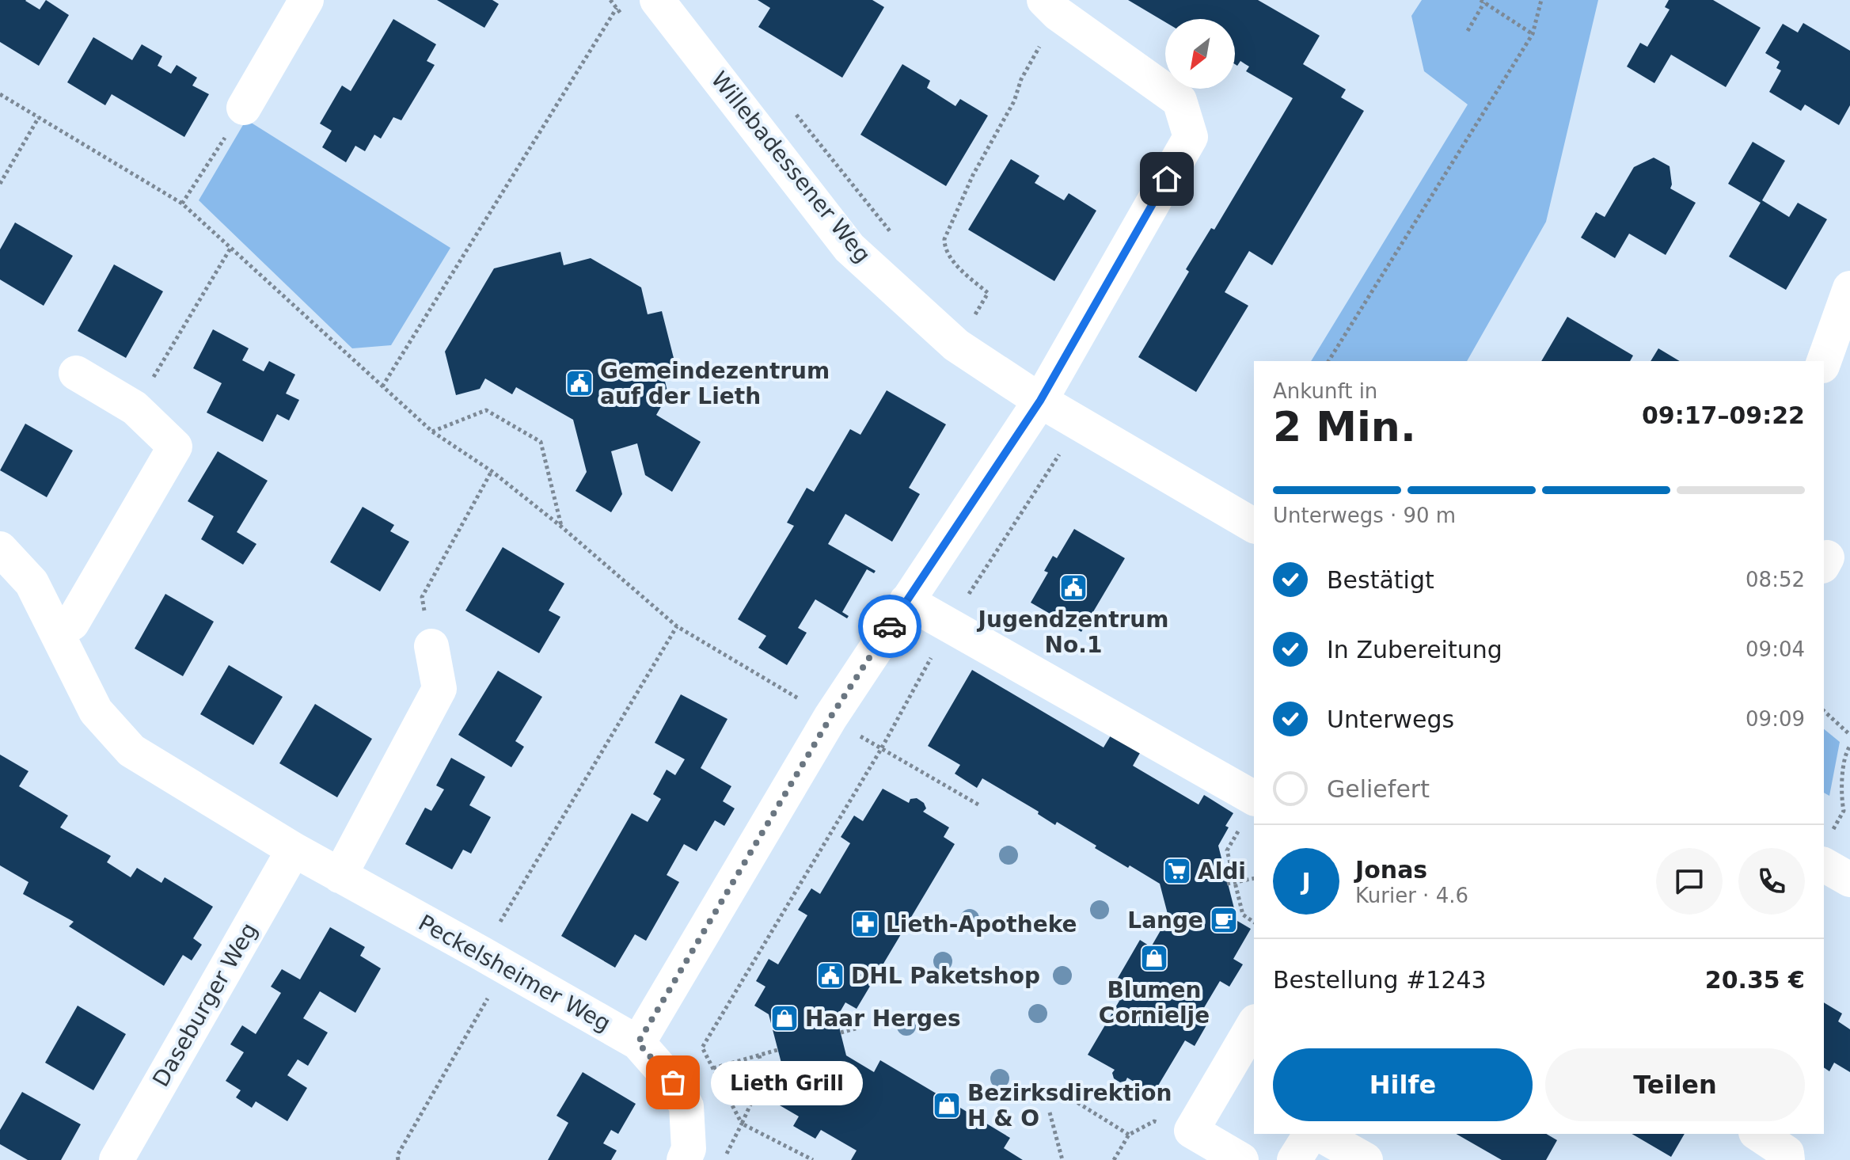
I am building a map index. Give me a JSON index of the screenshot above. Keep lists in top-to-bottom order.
{
  "streets": {
    "street": ["Willebadessener Weg", "Peckelsheimer Weg", "Daseburger Weg"]
  },
  "crossings": [
    ["Peckelsheimer Weg", "Daseburger Weg"]
  ],
  "places": {
    "public building": ["Gemeindezentrum auf der Lieth", "Jugendzentrum No.1", "DHL Paketshop"],
    "supermarket": ["Aldi"],
    "cafe": ["Lange"],
    "pharmacy": ["Lieth-Apotheke"],
    "shop": ["Blumen Cornielje", "Haar Herges", "Bezirksdirektion H & O"],
    "other": ["Lieth Grill"]
  },
  "north": "bottom left",
  "page": {
    "heading": ["2 Min.", "Ankunft in", "09:17–09:22"],
    "panel": [
      "Jonas",
      "Kurier · 4.6",
      "Bestellung #1243",
      "20.35 €"
    ],
    "bar": "Unterwegs · 90 m",
    "list": [
      ["Bestätigt", "08:52"],
      ["In Zubereitung", "09:04"],
      ["Unterwegs", "09:09"],
      "Geliefert"
    ],
    "round": "J",
    "buttons": ["Hilfe", "Teilen"],
    "bubble": "Lieth Grill"
  }
}
